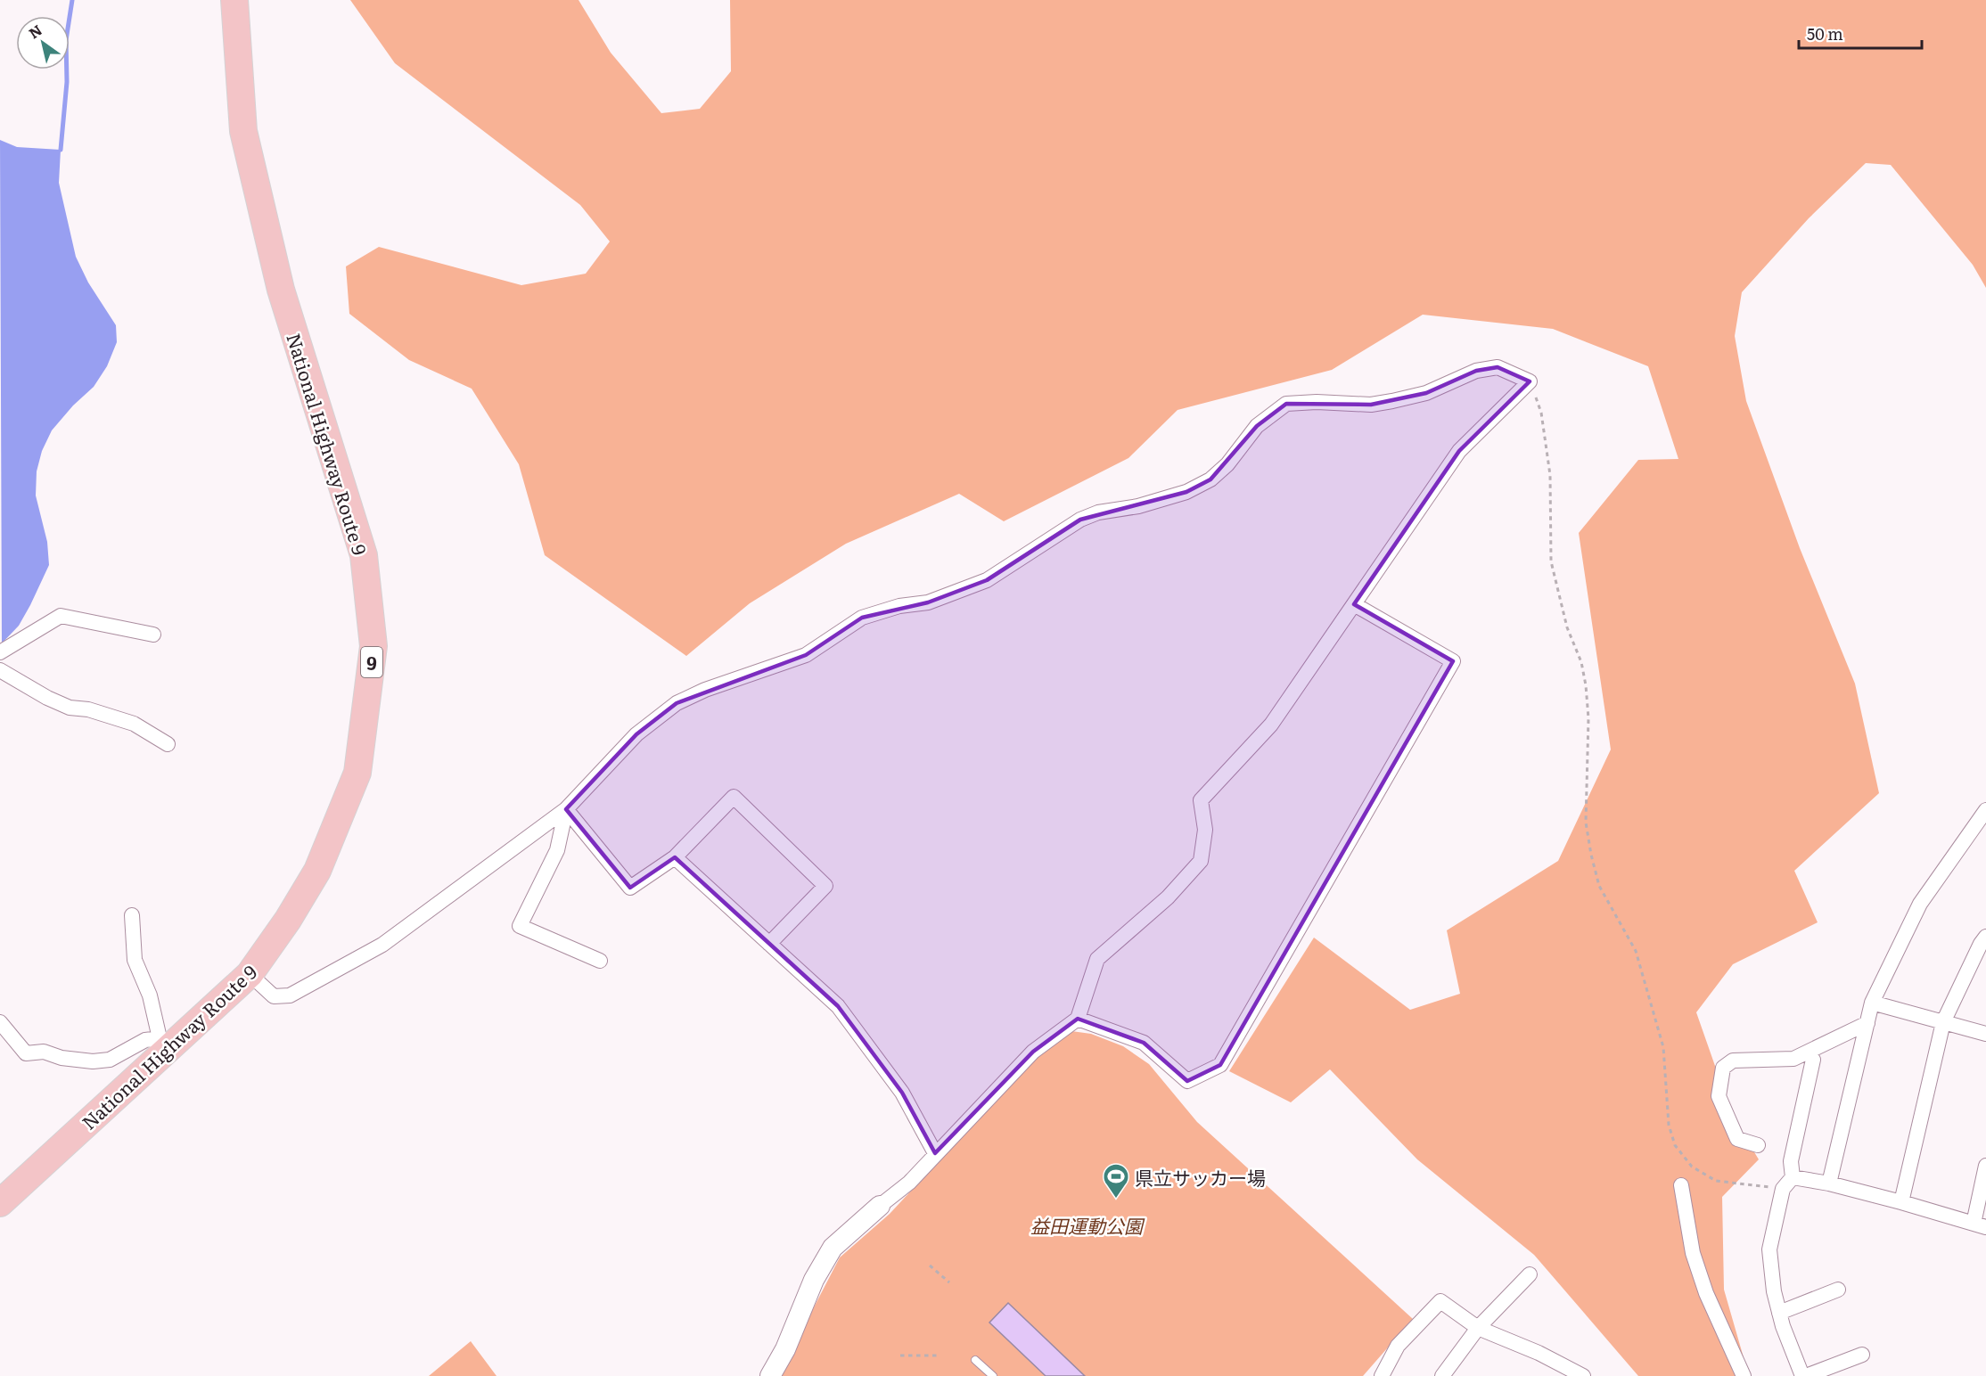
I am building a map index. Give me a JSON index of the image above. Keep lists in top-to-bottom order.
{
  "streets": {
    "highway": ["National Highway Route 9", "9"]
  },
  "parks": ["益田運動公園"],
  "places": {
    "sports": ["県立サッカー場"]
  },
  "scale_bar": "50 m",
  "north": "top left"
}
